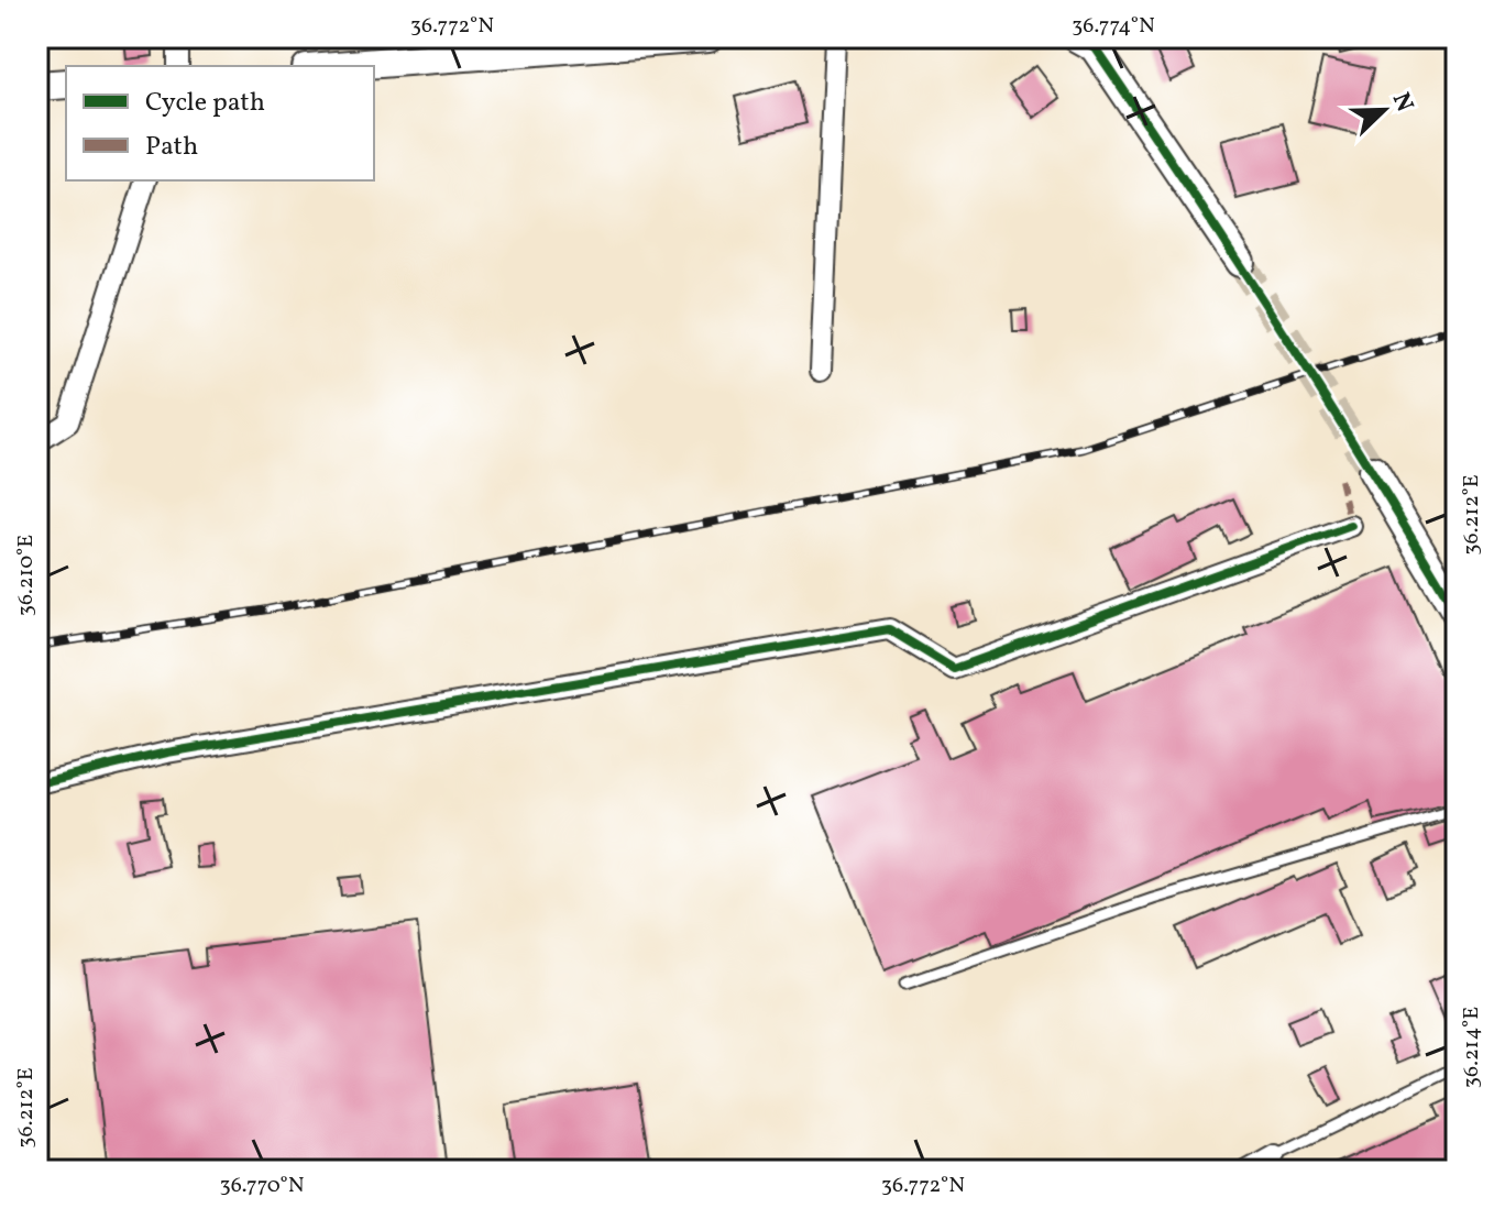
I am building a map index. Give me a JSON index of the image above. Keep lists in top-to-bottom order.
{
  "legend": ["Cycle path", "Path"],
  "north": "top right",
  "coordinates": [
    "36.772°N",
    "36.774°N",
    "36.212°E",
    "36.210°E",
    "36.214°E",
    "36.770°N"
  ]
}
